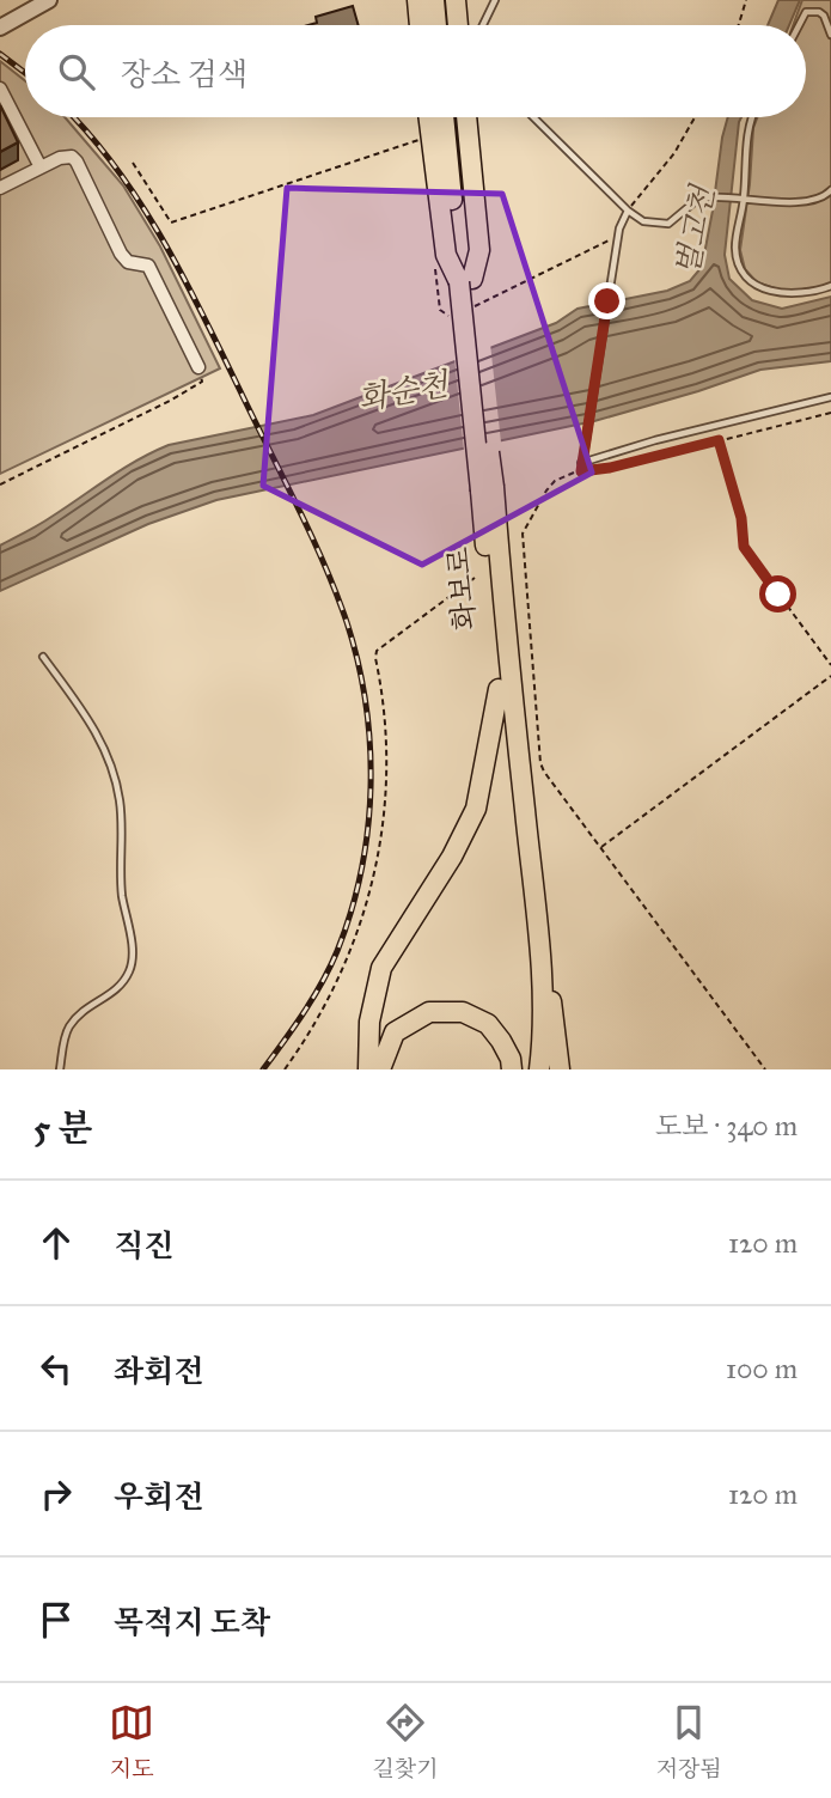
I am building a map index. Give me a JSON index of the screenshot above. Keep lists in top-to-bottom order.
{
  "streets": {
    "highway": ["화보로"]
  },
  "water": ["벌고천", "화순천"],
  "page": {
    "search": "장소 검색",
    "heading": ["5 분", "도보 · 340 m"],
    "list": [
      ["직진", "120 m"],
      ["좌회전", "100 m"],
      ["우회전", "120 m"],
      "목적지 도착"
    ],
    "nav": ["지도", "길찾기", "저장됨"]
  }
}
